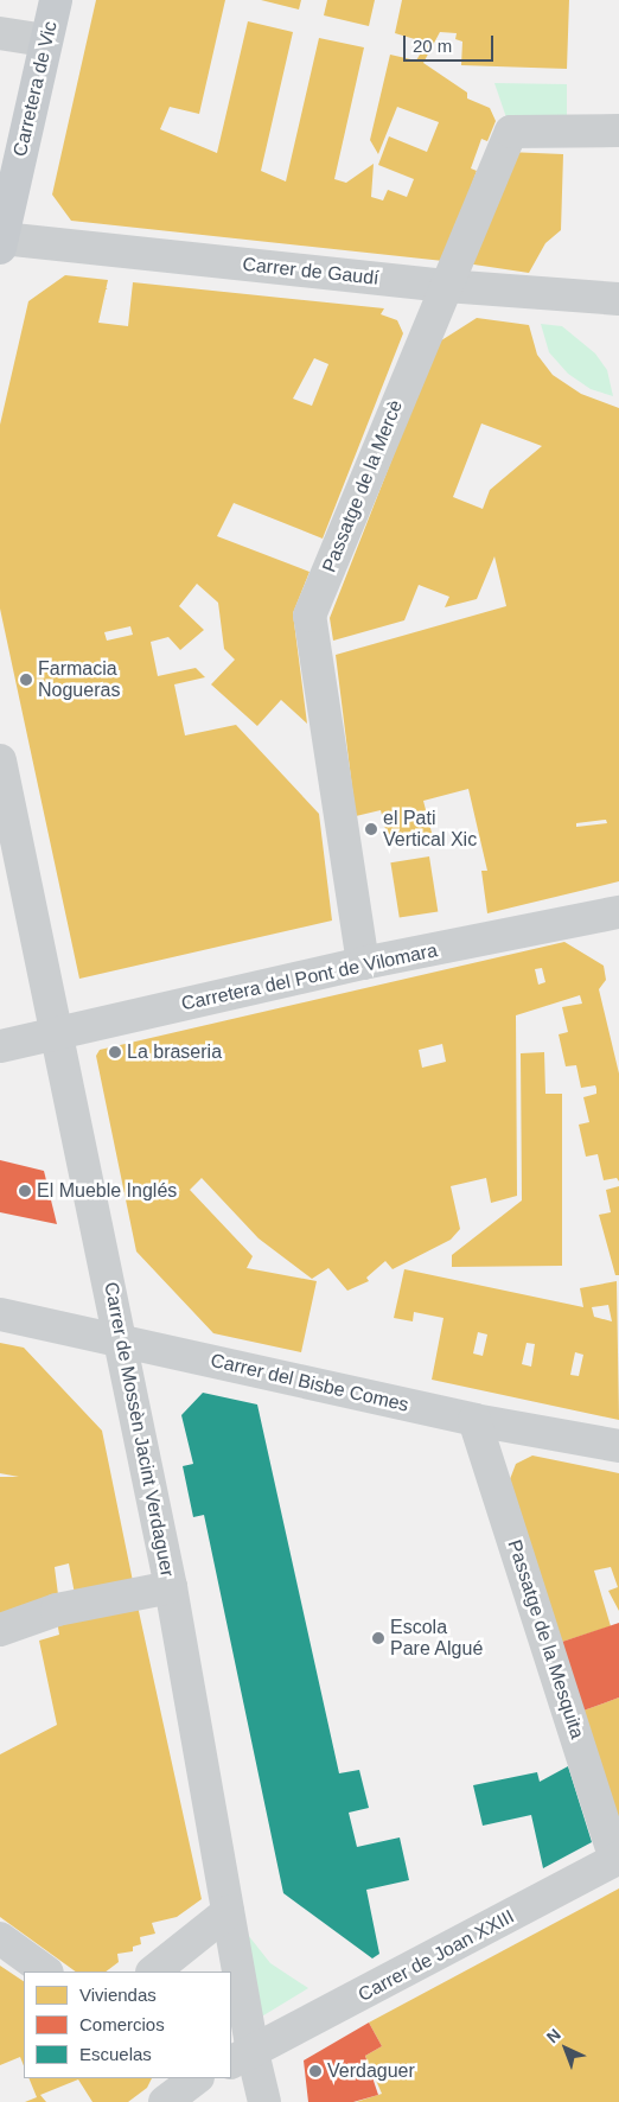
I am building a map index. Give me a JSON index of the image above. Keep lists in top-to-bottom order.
{
  "streets": {
    "main road": ["Carretera de Vic"],
    "street": [
      "Carrer de Gaudí",
      "Passatge de la Mercè",
      "Carretera del Pont de Vilomara",
      "Carrer del Bisbe Comes",
      "Carrer de Mossèn Jacint Verdaguer",
      "Passatge de la Mesquita",
      "Carrer de Joan XXIII"
    ]
  },
  "crossings": [
    ["Carretera de Vic", "Carrer de Gaudí"],
    ["Carrer de Gaudí", "Passatge de la Mercè"],
    ["Passatge de la Mercè", "Carretera del Pont de Vilomara"],
    ["Carretera del Pont de Vilomara", "Carrer de Mossèn Jacint Verdaguer"],
    ["Carrer del Bisbe Comes", "Carrer de Mossèn Jacint Verdaguer"],
    ["Carrer del Bisbe Comes", "Passatge de la Mesquita"],
    ["Carrer de Mossèn Jacint Verdaguer", "Carrer de Joan XXIII"],
    ["Passatge de la Mesquita", "Carrer de Joan XXIII"]
  ],
  "places": [
    "Farmacia Nogueras",
    "el Pati Vertical Xic",
    "La braseria",
    "El Mueble Inglés",
    "Escola Pare Algué",
    "Verdaguer"
  ],
  "legend": ["Viviendas", "Comercios", "Escuelas"],
  "scale_bar": "20 m",
  "north": "top left"
}
